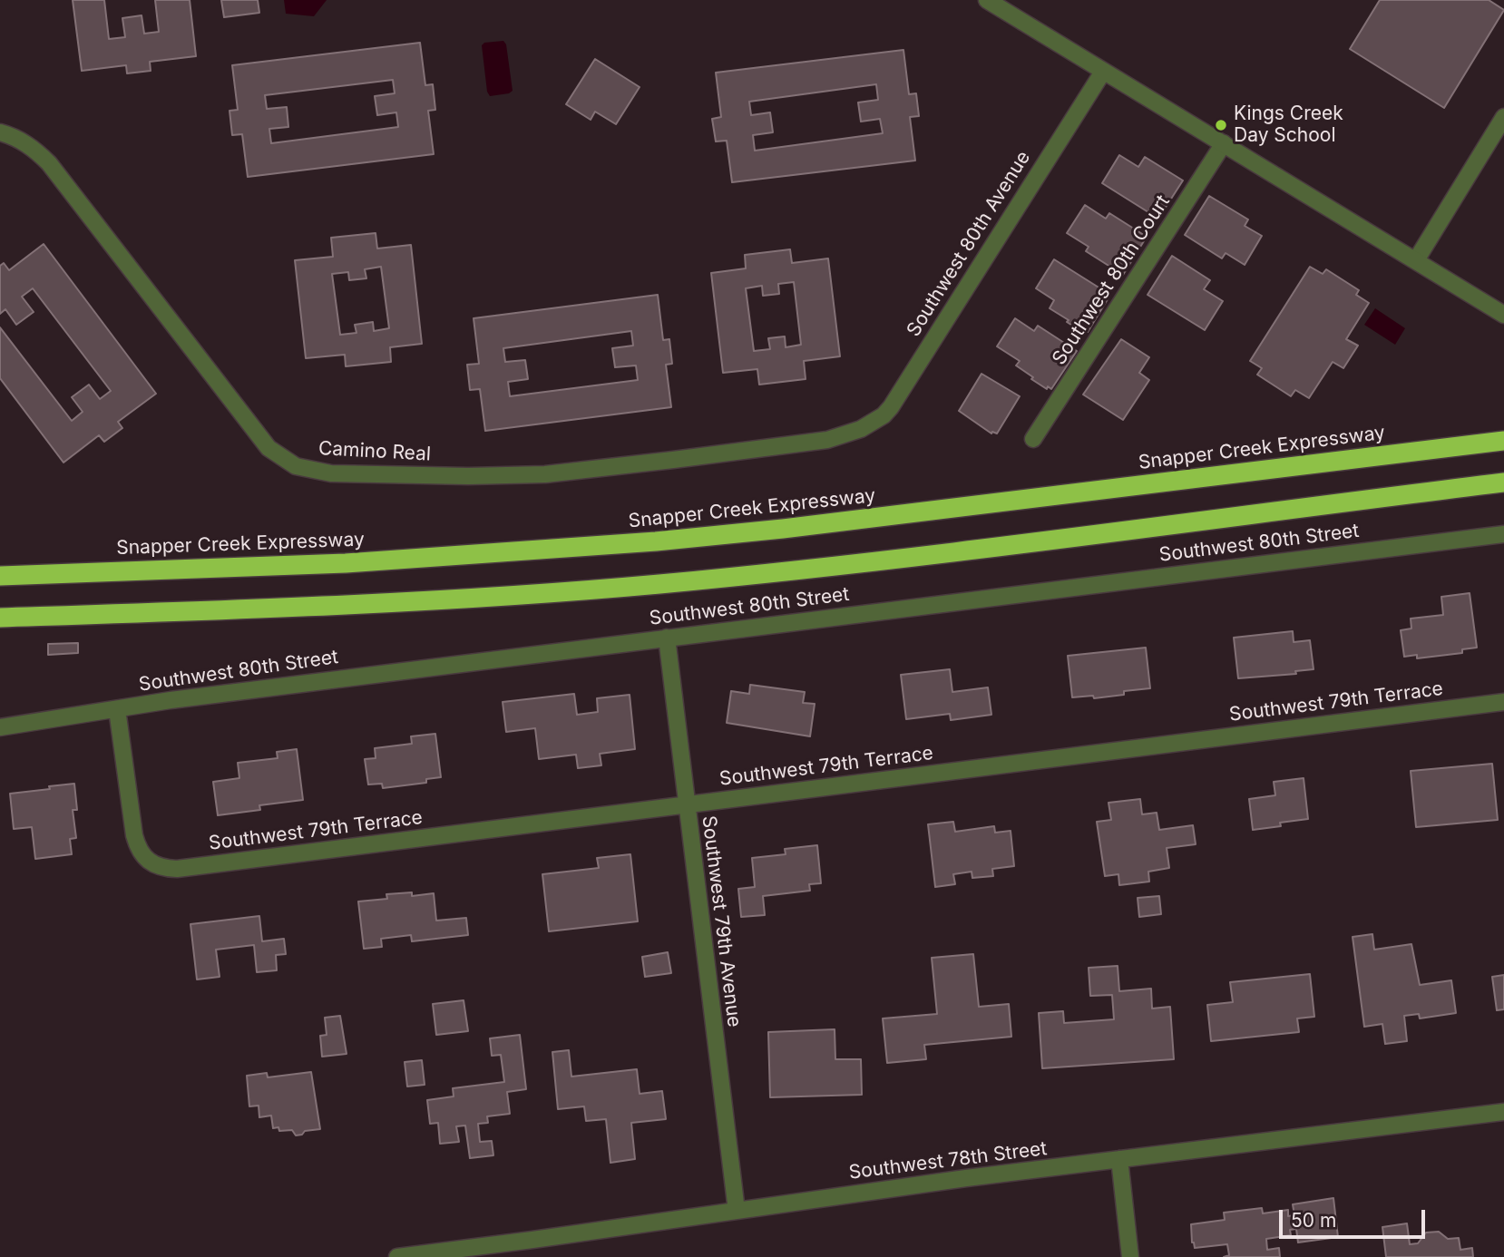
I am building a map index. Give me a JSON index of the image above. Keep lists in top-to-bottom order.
{
  "streets": {
    "highway": ["Snapper Creek Expressway"],
    "street": [
      "Southwest 80th Avenue",
      "Southwest 80th Court",
      "Camino Real",
      "Southwest 80th Street",
      "Southwest 79th Terrace",
      "Southwest 79th Avenue",
      "Southwest 78th Street"
    ]
  },
  "crossings": [
    ["Southwest 80th Avenue", "Camino Real"],
    ["Southwest 80th Street", "Southwest 79th Terrace"],
    ["Southwest 80th Street", "Southwest 79th Avenue"],
    ["Southwest 79th Terrace", "Southwest 79th Avenue"],
    ["Southwest 79th Avenue", "Southwest 78th Street"]
  ],
  "places": ["Kings Creek Day School"],
  "scale_bar": "50 m"
}
